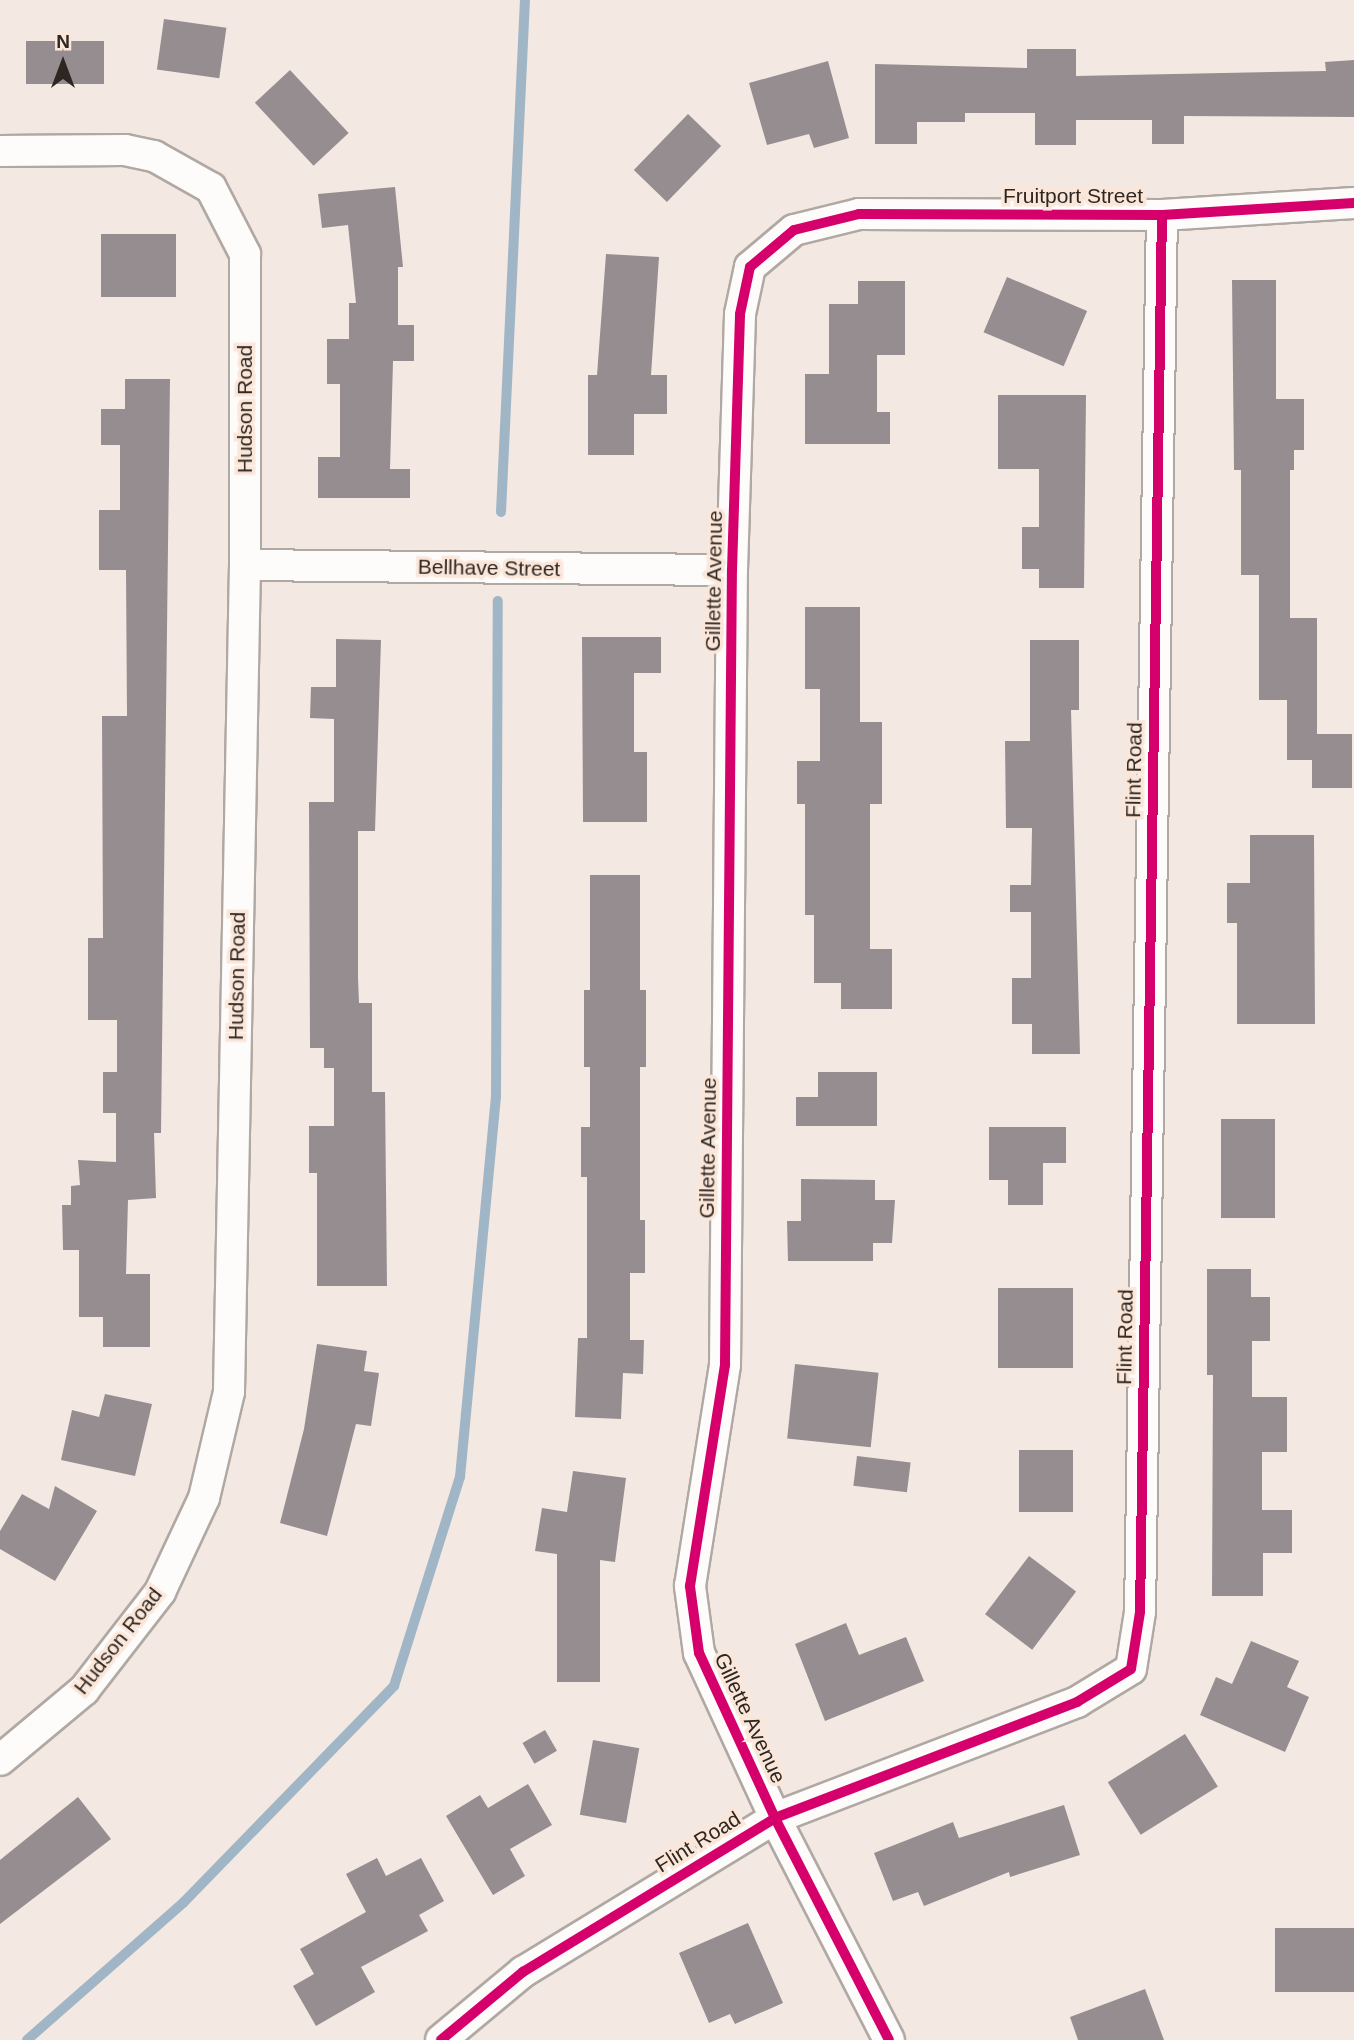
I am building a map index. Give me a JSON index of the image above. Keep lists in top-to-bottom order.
{
  "streets": {
    "street": [
      "Fruitport Street",
      "Hudson Road",
      "Bellhave Street",
      "Gillette Avenue",
      "Flint Road"
    ]
  },
  "crossings": [
    ["Fruitport Street", "Gillette Avenue"],
    ["Fruitport Street", "Flint Road"],
    ["Hudson Road", "Bellhave Street"],
    ["Bellhave Street", "Gillette Avenue"],
    ["Gillette Avenue", "Flint Road"]
  ],
  "north": "top"
}
